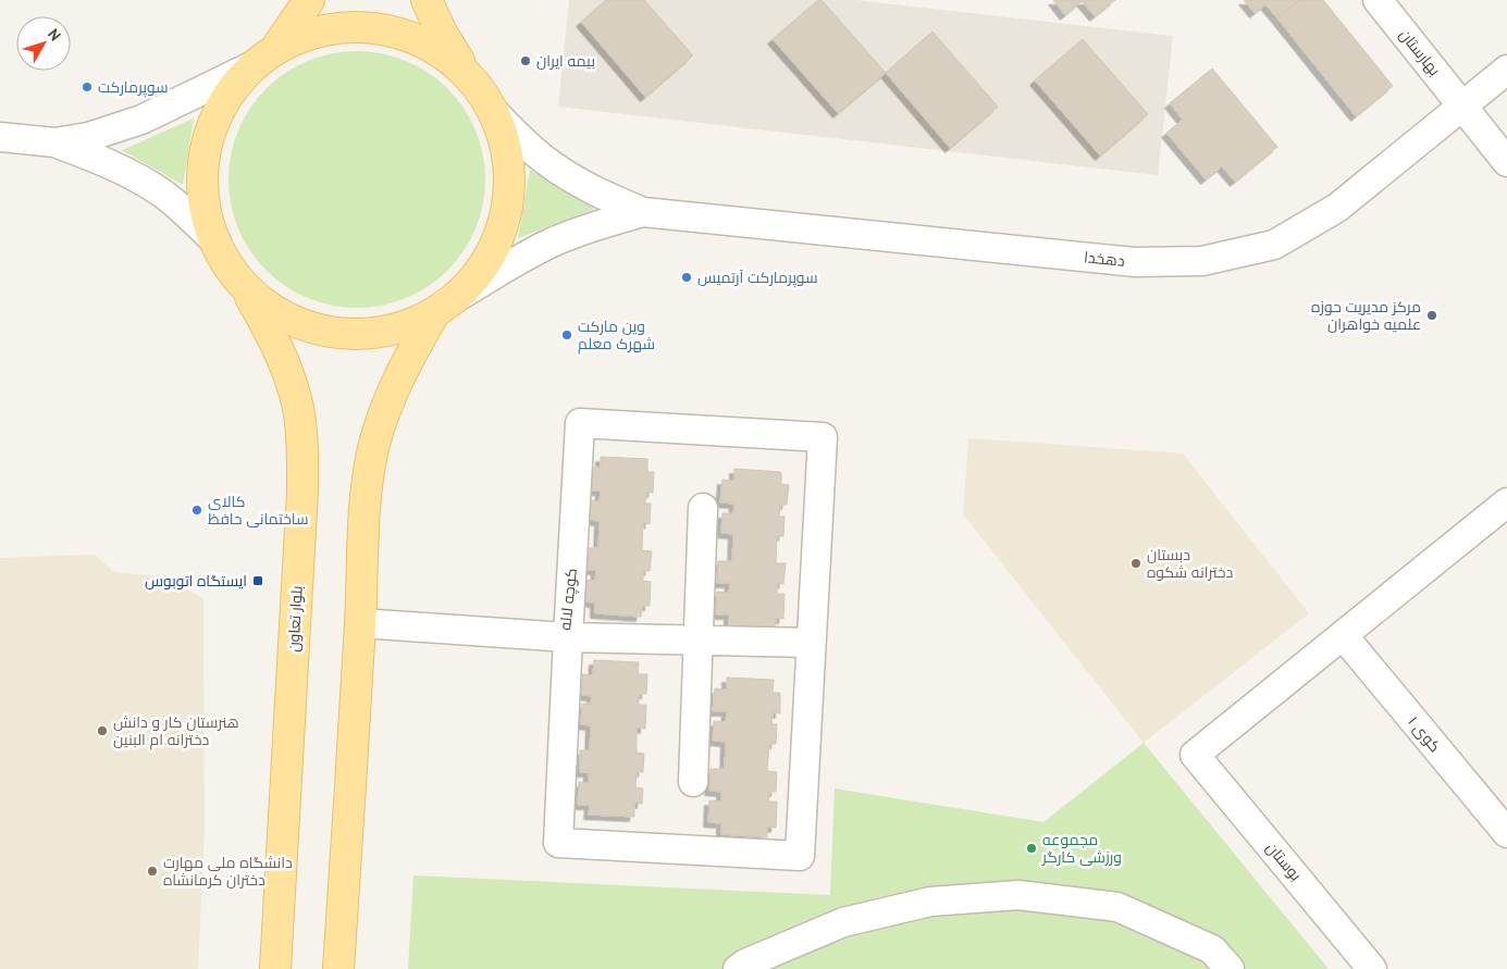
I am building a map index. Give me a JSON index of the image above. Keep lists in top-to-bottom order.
{
  "streets": {
    "main road": ["بلوار تعاون"],
    "street": [
      "بهارستان",
      "دهخدا",
      "کوچه لاله",
      "کوی ۱",
      "بوستان"
    ]
  },
  "crossings": [
    ["بهارستان", "دهخدا"],
    ["کوی ۱", "بوستان"]
  ],
  "places": {
    "other": [
      "بیمه ایران",
      "سوپرمارکت",
      "سوپرمارکت آرتمیس",
      "مرکز مدیریت حوزه علمیه خواهران",
      "وین مارکت شهرک معلم",
      "کالای ساختمانی حافظ",
      "دبستان دخترانه شکوه",
      "هنرستان کار و دانش دخترانه ام البنین",
      "مجموعه ورزشی کارگر",
      "دانشگاه ملی مهارت دختران کرمانشاه"
    ],
    "transit": ["ایستگاه اتوبوس"]
  },
  "north": "top right"
}
